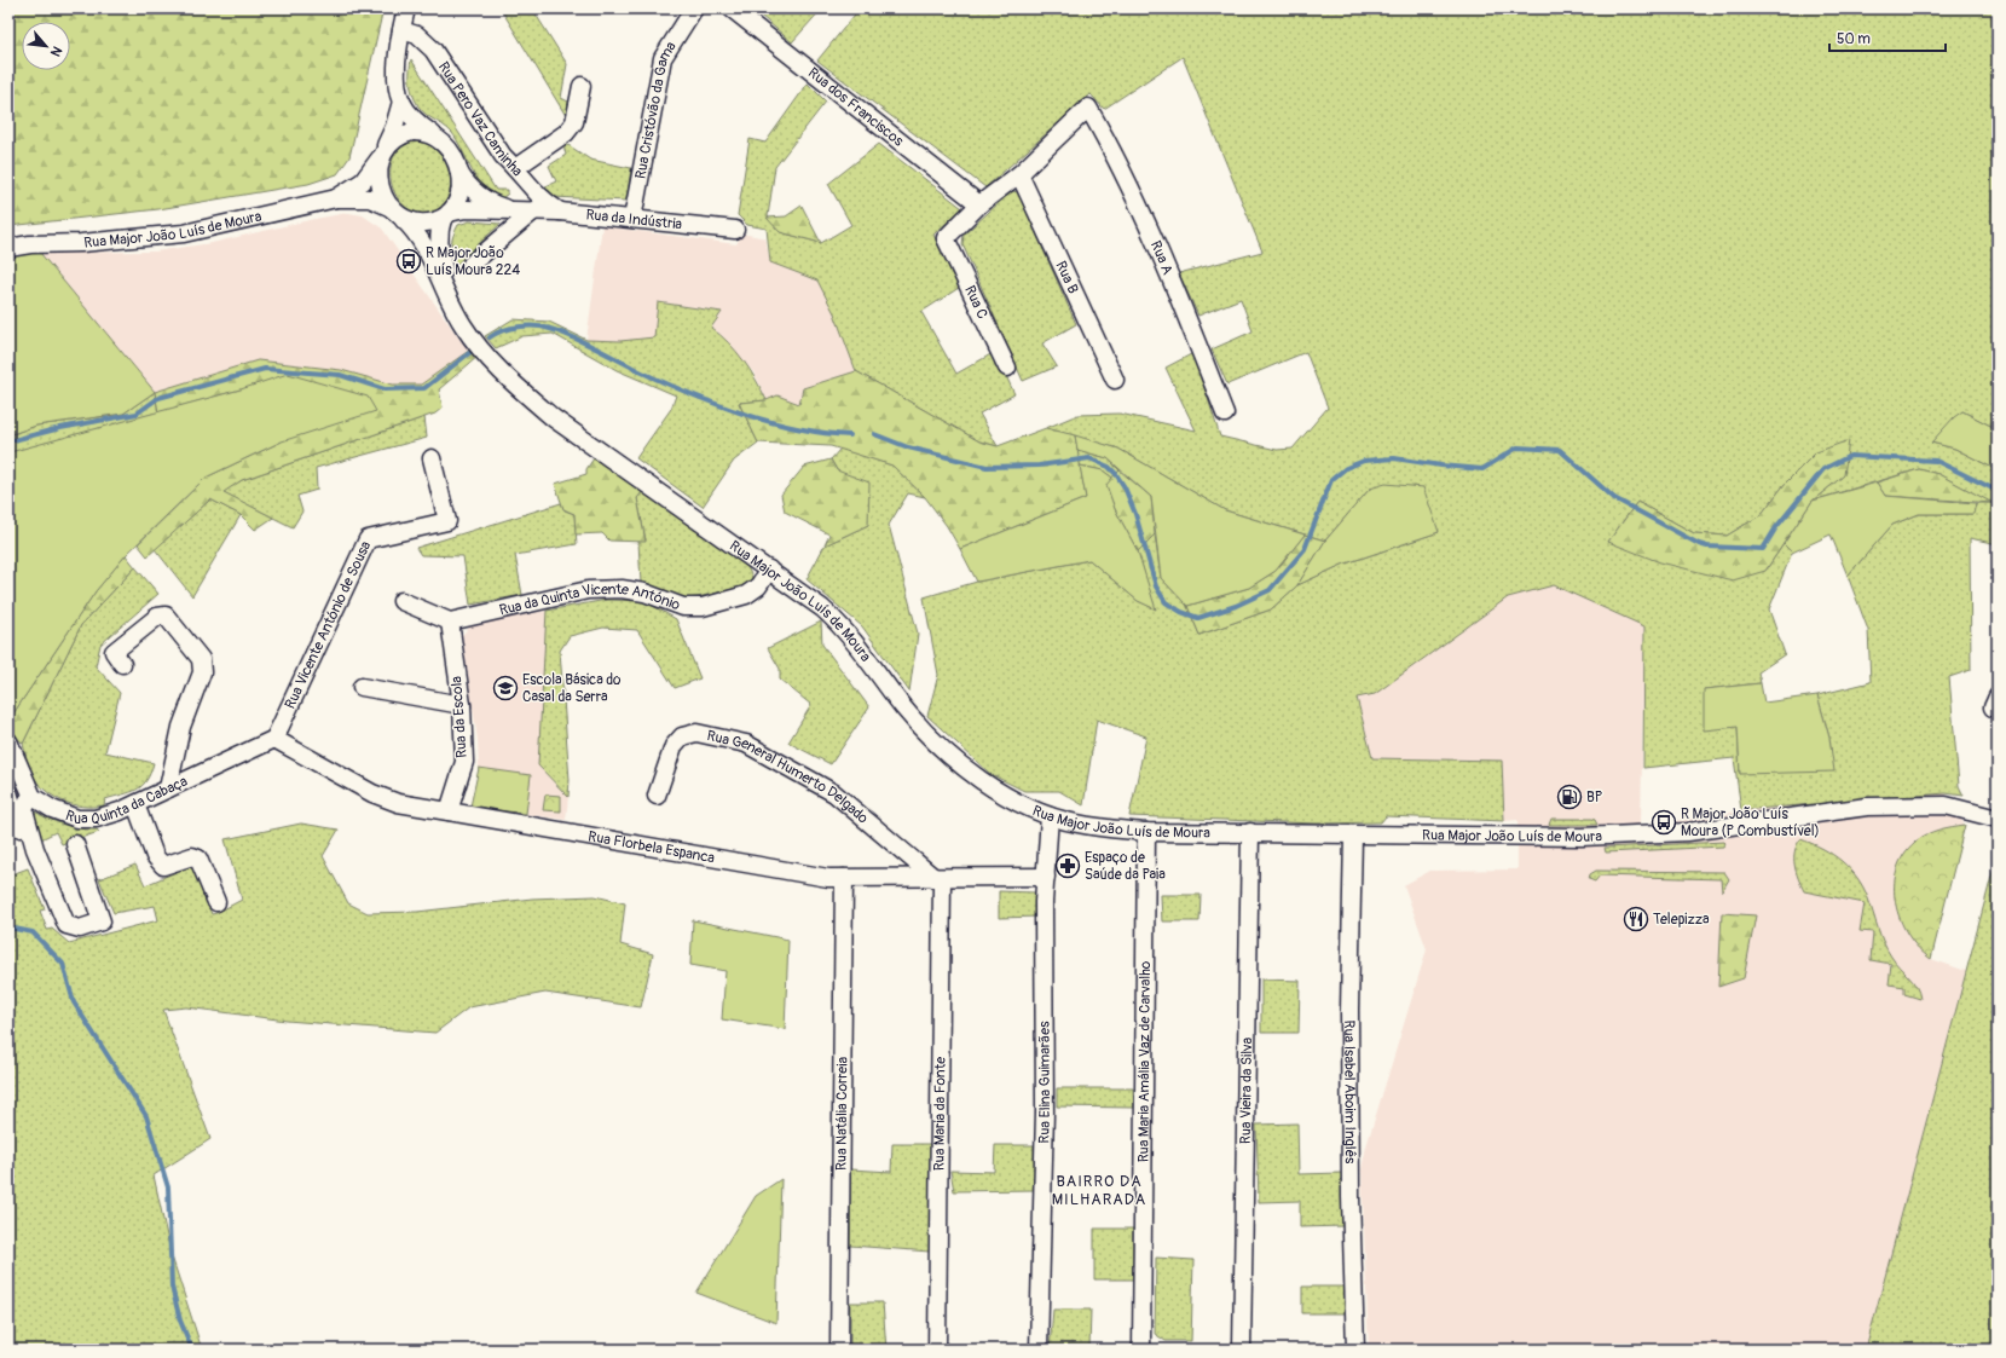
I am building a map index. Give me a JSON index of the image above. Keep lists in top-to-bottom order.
{
  "streets": {
    "street": [
      "Rua dos Franciscos",
      "Rua Cristóvão da Gama",
      "Rua Pero Vaz Caminha",
      "Rua da Indústria",
      "Rua Major João Luís de Moura",
      "Rua A",
      "Rua B",
      "Rua C",
      "Rua da Quinta Vicente António",
      "Rua Vicente António de Sousa",
      "Rua da Escola",
      "Rua General Humerto Delgado",
      "Rua Quinta da Cabaça",
      "Rua Florbela Espanca",
      "Rua Maria Amália Vaz de Carvalho",
      "Rua Elina Guimarães",
      "Rua Vieira da Silva",
      "Rua Isabel Aboim Inglês",
      "Rua Natália Correia",
      "Rua Maria da Fonte"
    ]
  },
  "crossings": [
    ["Rua dos Franciscos", "Rua C"],
    ["Rua Cristóvão da Gama", "Rua da Indústria"],
    ["Rua Pero Vaz Caminha", "Rua da Indústria"],
    ["Rua da Indústria", "Rua Major João Luís de Moura"],
    ["Rua Major João Luís de Moura", "Rua da Quinta Vicente António"],
    ["Rua Major João Luís de Moura", "Rua Maria Amália Vaz de Carvalho"],
    ["Rua Major João Luís de Moura", "Rua Elina Guimarães"],
    ["Rua Major João Luís de Moura", "Rua Vieira da Silva"],
    ["Rua Major João Luís de Moura", "Rua Isabel Aboim Inglês"],
    ["Rua A", "Rua B"],
    ["Rua da Quinta Vicente António", "Rua da Escola"],
    ["Rua Vicente António de Sousa", "Rua Quinta da Cabaça"],
    ["Rua Vicente António de Sousa", "Rua Florbela Espanca"],
    ["Rua da Escola", "Rua Florbela Espanca"],
    ["Rua General Humerto Delgado", "Rua Florbela Espanca"],
    ["Rua General Humerto Delgado", "Rua Maria da Fonte"],
    ["Rua Quinta da Cabaça", "Rua Florbela Espanca"],
    ["Rua Florbela Espanca", "Rua Elina Guimarães"],
    ["Rua Florbela Espanca", "Rua Natália Correia"],
    ["Rua Florbela Espanca", "Rua Maria da Fonte"]
  ],
  "districts": ["BAIRRO DA MILHARADA"],
  "places": {
    "bus stop": ["R Major João Luís Moura 224", "R Major João Luís Moura (P Combustível)"],
    "school or university": ["Escola Básica do Casal da Serra"],
    "fuel station": ["BP"],
    "pharmacy": ["Espaço de Saúde da Paia"],
    "restaurant": ["Telepizza"]
  },
  "scale_bar": "50 m",
  "north": "bottom right"
}
